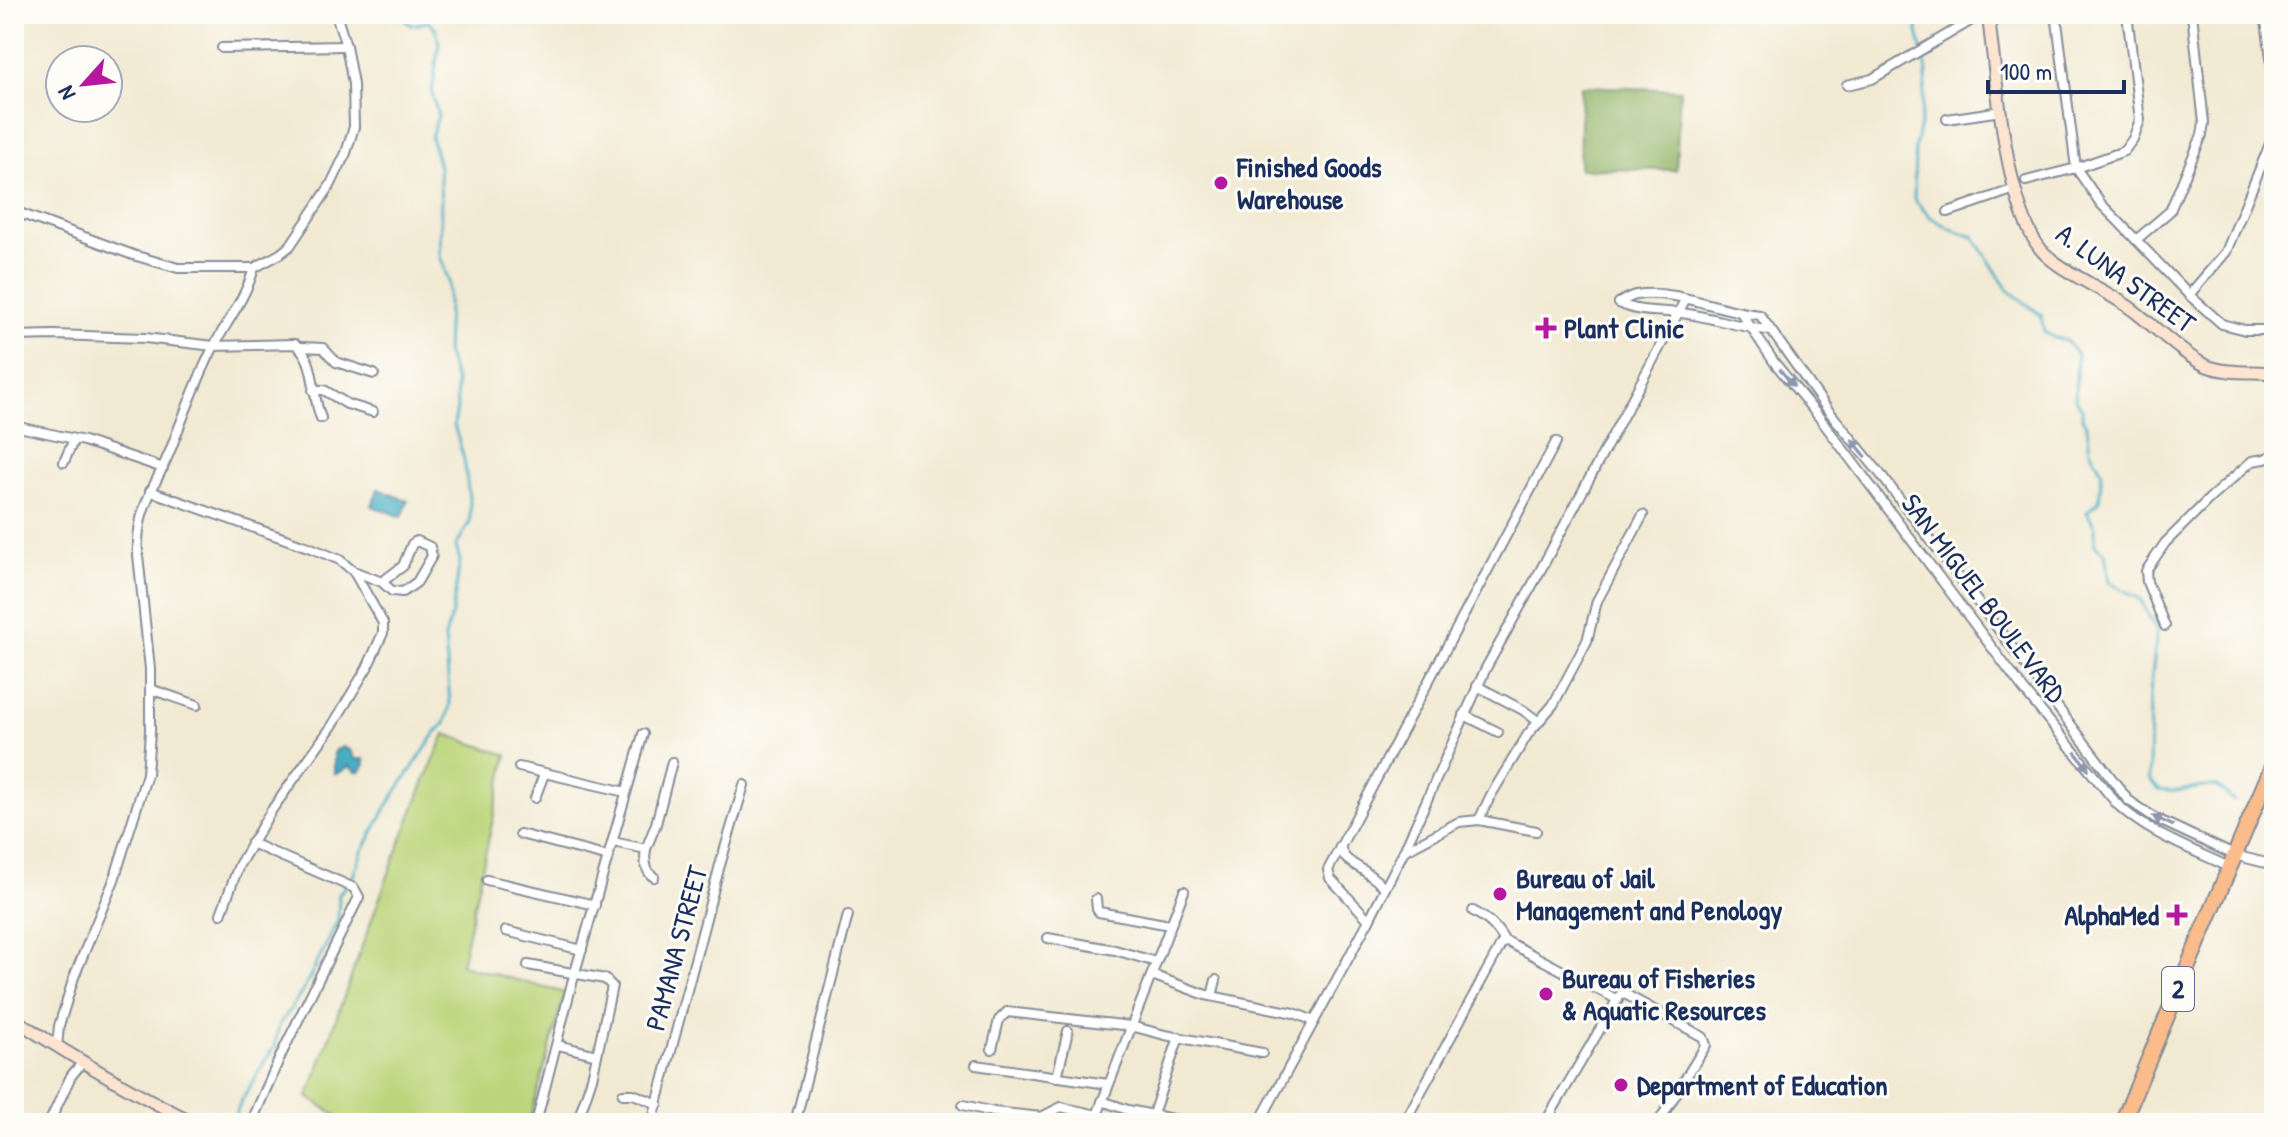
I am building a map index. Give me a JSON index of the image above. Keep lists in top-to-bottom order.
{
  "streets": {
    "highway": ["2"],
    "street": ["A. LUNA STREET", "SAN MIGUEL BOULEVARD", "PAMANA STREET"]
  },
  "crossings": [
    ["SAN MIGUEL BOULEVARD", "2"]
  ],
  "places": {
    "other": [
      "Finished Goods Warehouse",
      "Bureau of Jail Management and Penology",
      "Bureau of Fisheries & Aquatic Resources",
      "Department of Education"
    ],
    "health": ["Plant Clinic", "AlphaMed"]
  },
  "scale_bar": "100 m",
  "north": "bottom left"
}
